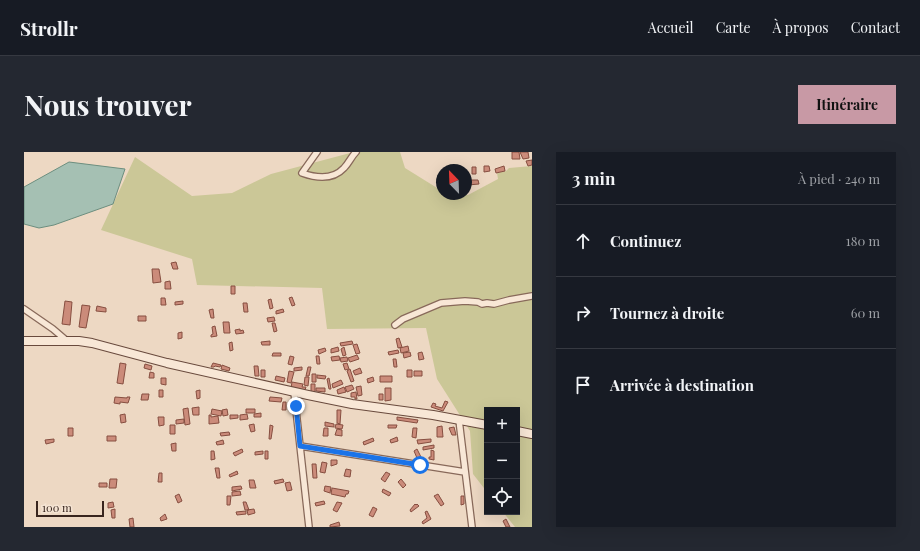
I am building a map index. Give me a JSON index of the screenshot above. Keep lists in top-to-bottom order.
{
  "scale_bar": "100 m",
  "north": "top left",
  "page": {
    "header": "Strollr",
    "nav": [
      "Accueil",
      "Carte",
      "À propos",
      "Contact"
    ],
    "buttons": "Itinéraire",
    "title": "Nous trouver",
    "heading": ["3 min", "À pied · 240 m"],
    "list": [
      ["Continuez", "180 m"],
      ["Tournez à droite", "60 m"],
      "Arrivée à destination"
    ],
    "map_buttons": ["+", "−"],
    "scale": "100 m"
  }
}
